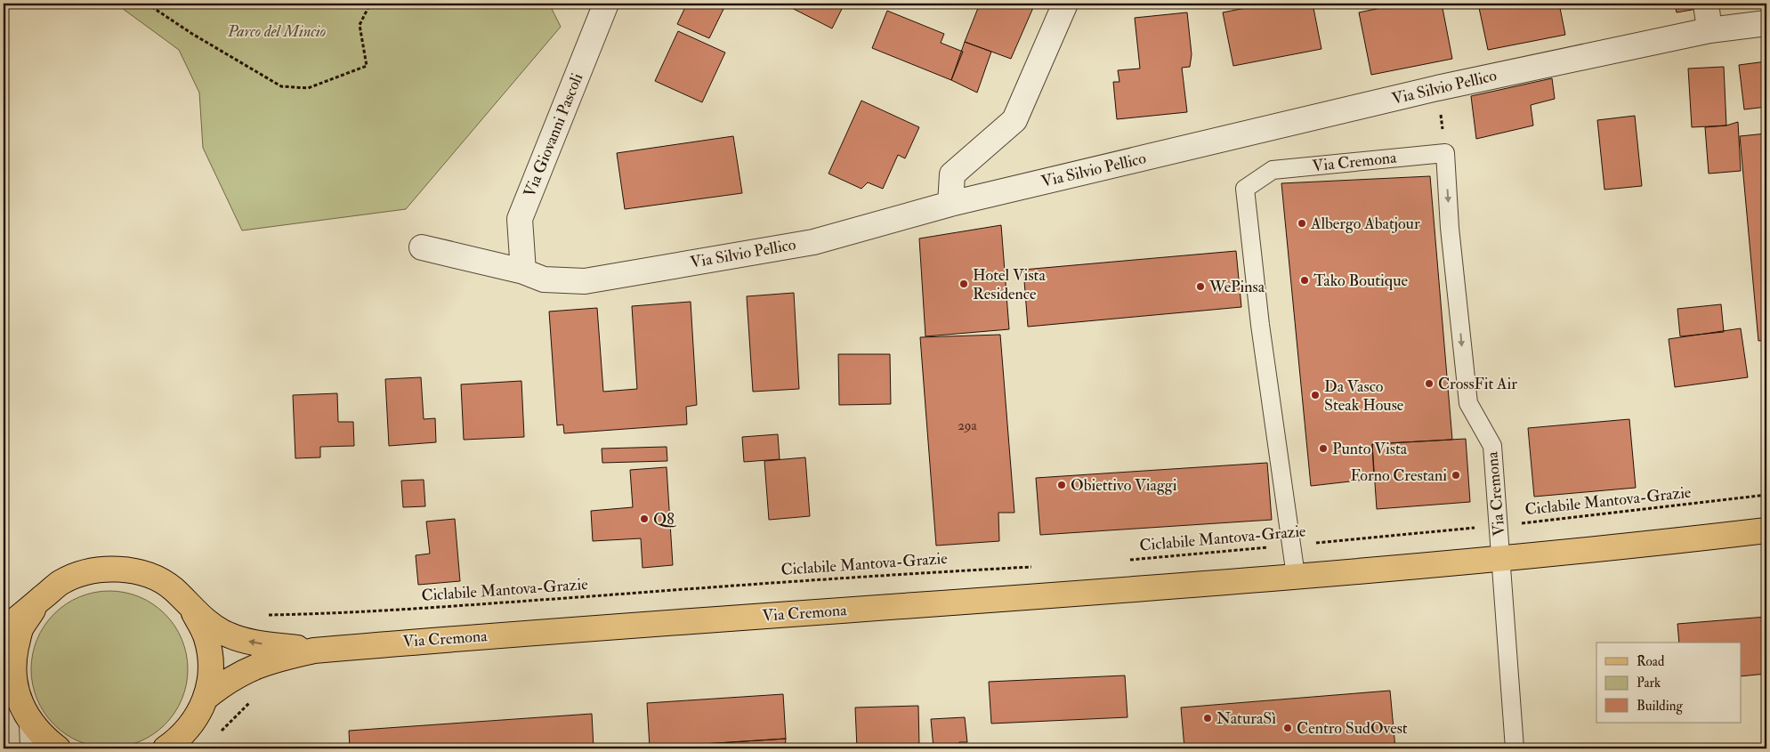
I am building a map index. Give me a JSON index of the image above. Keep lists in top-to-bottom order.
{
  "streets": {
    "main road": ["Via Cremona"],
    "street": ["Via Silvio Pellico", "Via Giovanni Pascoli"],
    "path": ["Ciclabile Mantova-Grazie"]
  },
  "crossings": [
    ["Via Silvio Pellico", "Via Giovanni Pascoli"],
    ["Via Cremona", "Ciclabile Mantova-Grazie"]
  ],
  "parks": ["Parco del Mincio"],
  "places": [
    "Albergo Abatjour",
    "Tako Boutique",
    "Hotel Vista Residence",
    "WePinsa",
    "CrossFit Air",
    "Da Vasco Steak House",
    "Punto Vista",
    "Forno Crestani",
    "Obiettivo Viaggi",
    "Q8",
    "NaturaSì",
    "Centro SudOvest"
  ],
  "house_numbers": ["29a"],
  "legend": ["Road", "Park", "Building"]
}
